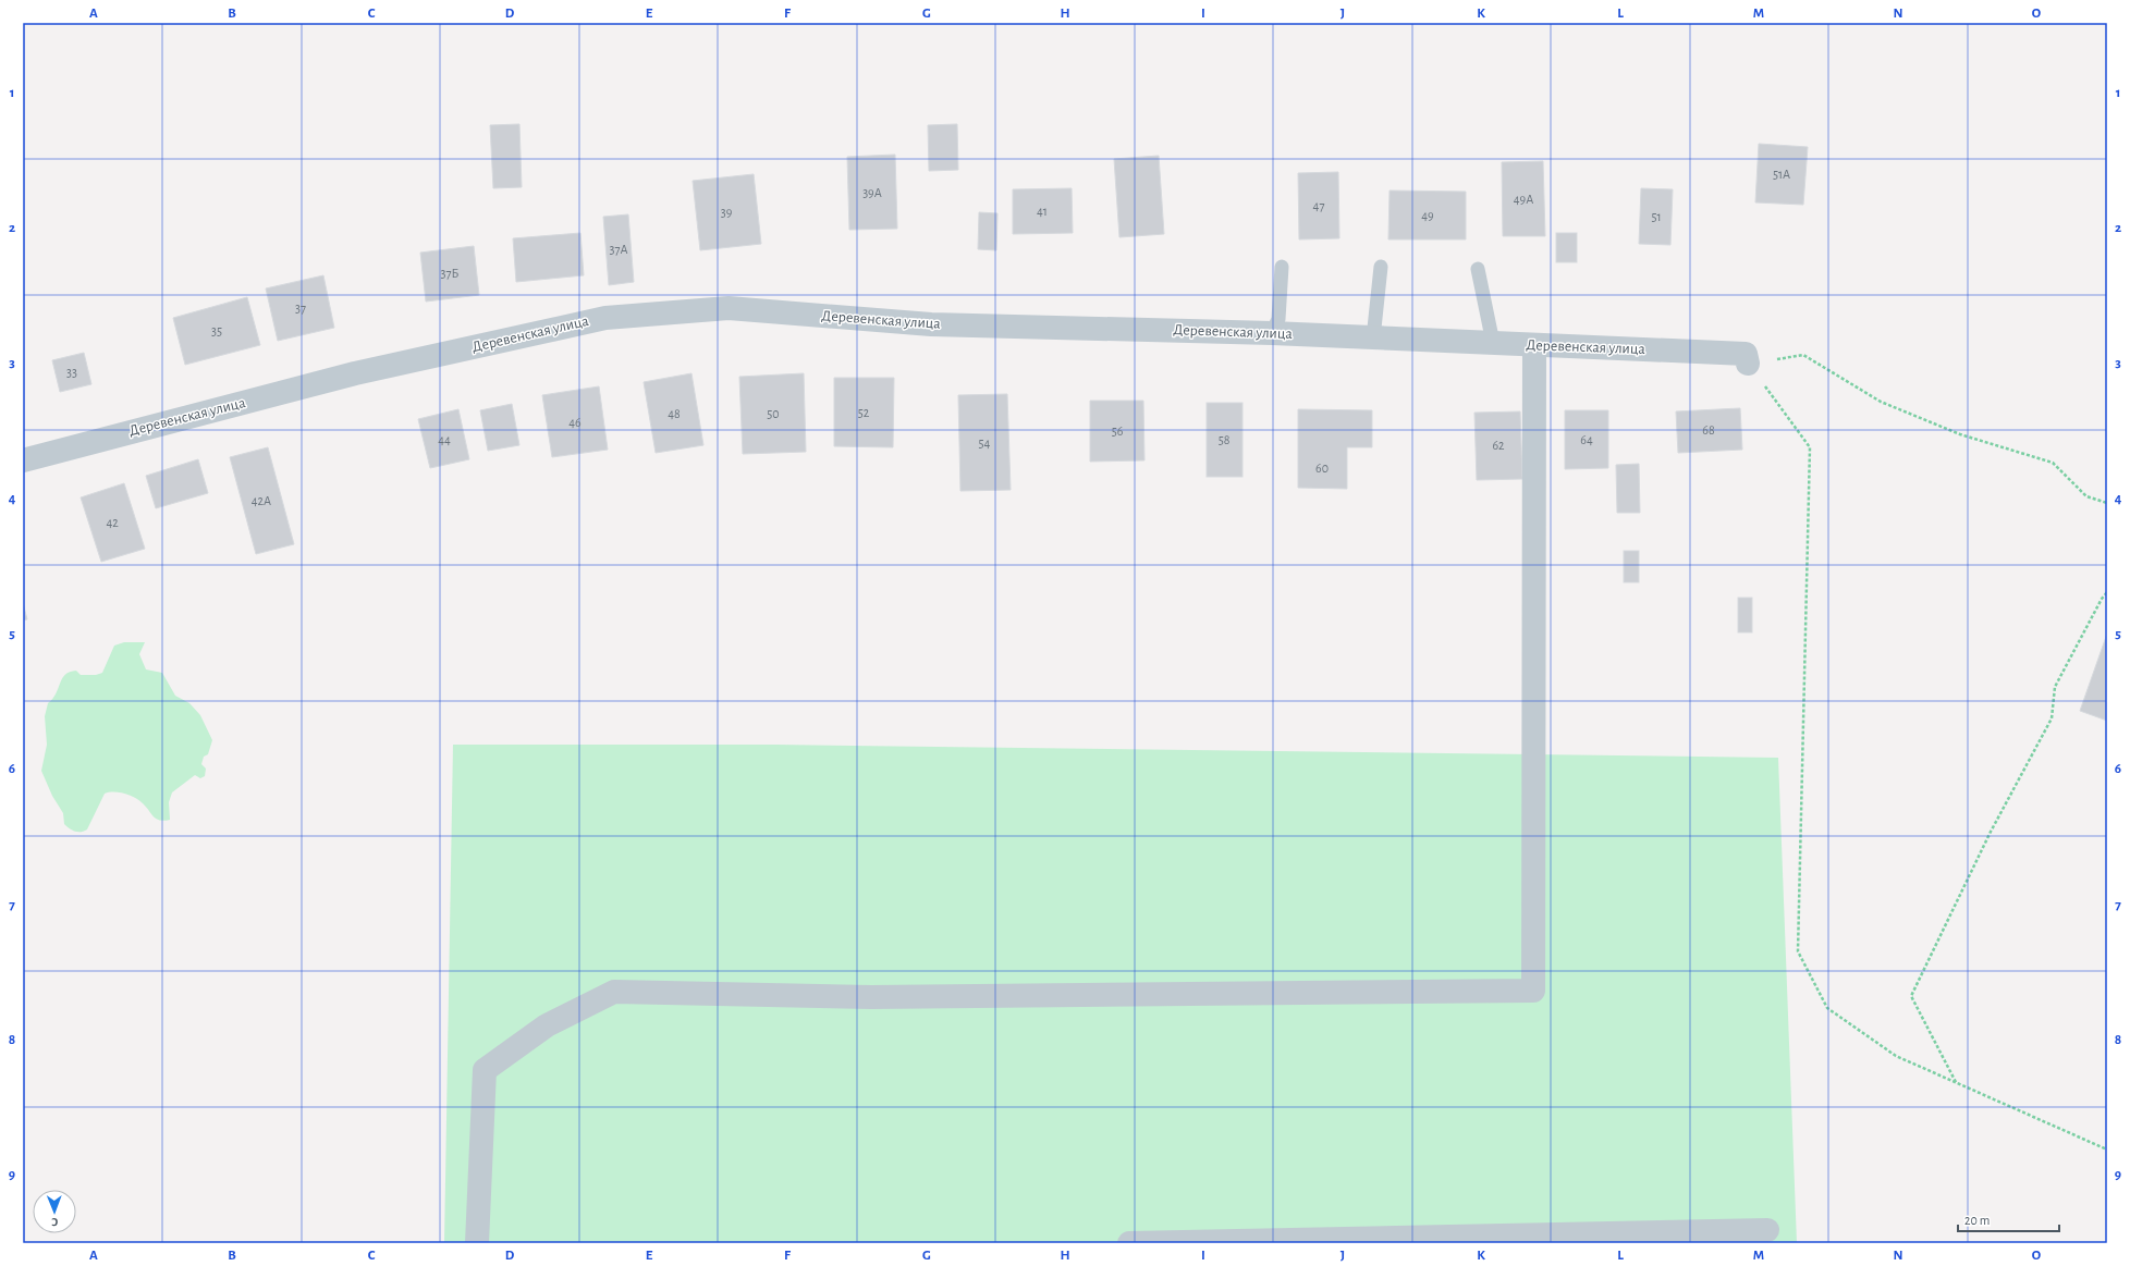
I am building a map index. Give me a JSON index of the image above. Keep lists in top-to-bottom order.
{
  "streets": {
    "street": ["Деревенская улица"]
  },
  "house_numbers": [
    "51А",
    "39А",
    "49А",
    "47",
    "41",
    "39",
    "49",
    "51",
    "37А",
    "37Б",
    "37",
    "35",
    "33",
    "52",
    "48",
    "50",
    "46",
    "68",
    "56",
    "44",
    "58",
    "64",
    "54",
    "62",
    "60",
    "42А",
    "42"
  ],
  "scale_bar": "20 m",
  "north": "bottom",
  "grid": {
    "columns": [
      "A",
      "B",
      "C",
      "D",
      "E",
      "F",
      "G",
      "H",
      "I",
      "J",
      "K",
      "L",
      "M",
      "N",
      "O"
    ],
    "rows": [
      "1",
      "2",
      "3",
      "4",
      "5",
      "6",
      "7",
      "8",
      "9"
    ]
  }
}
